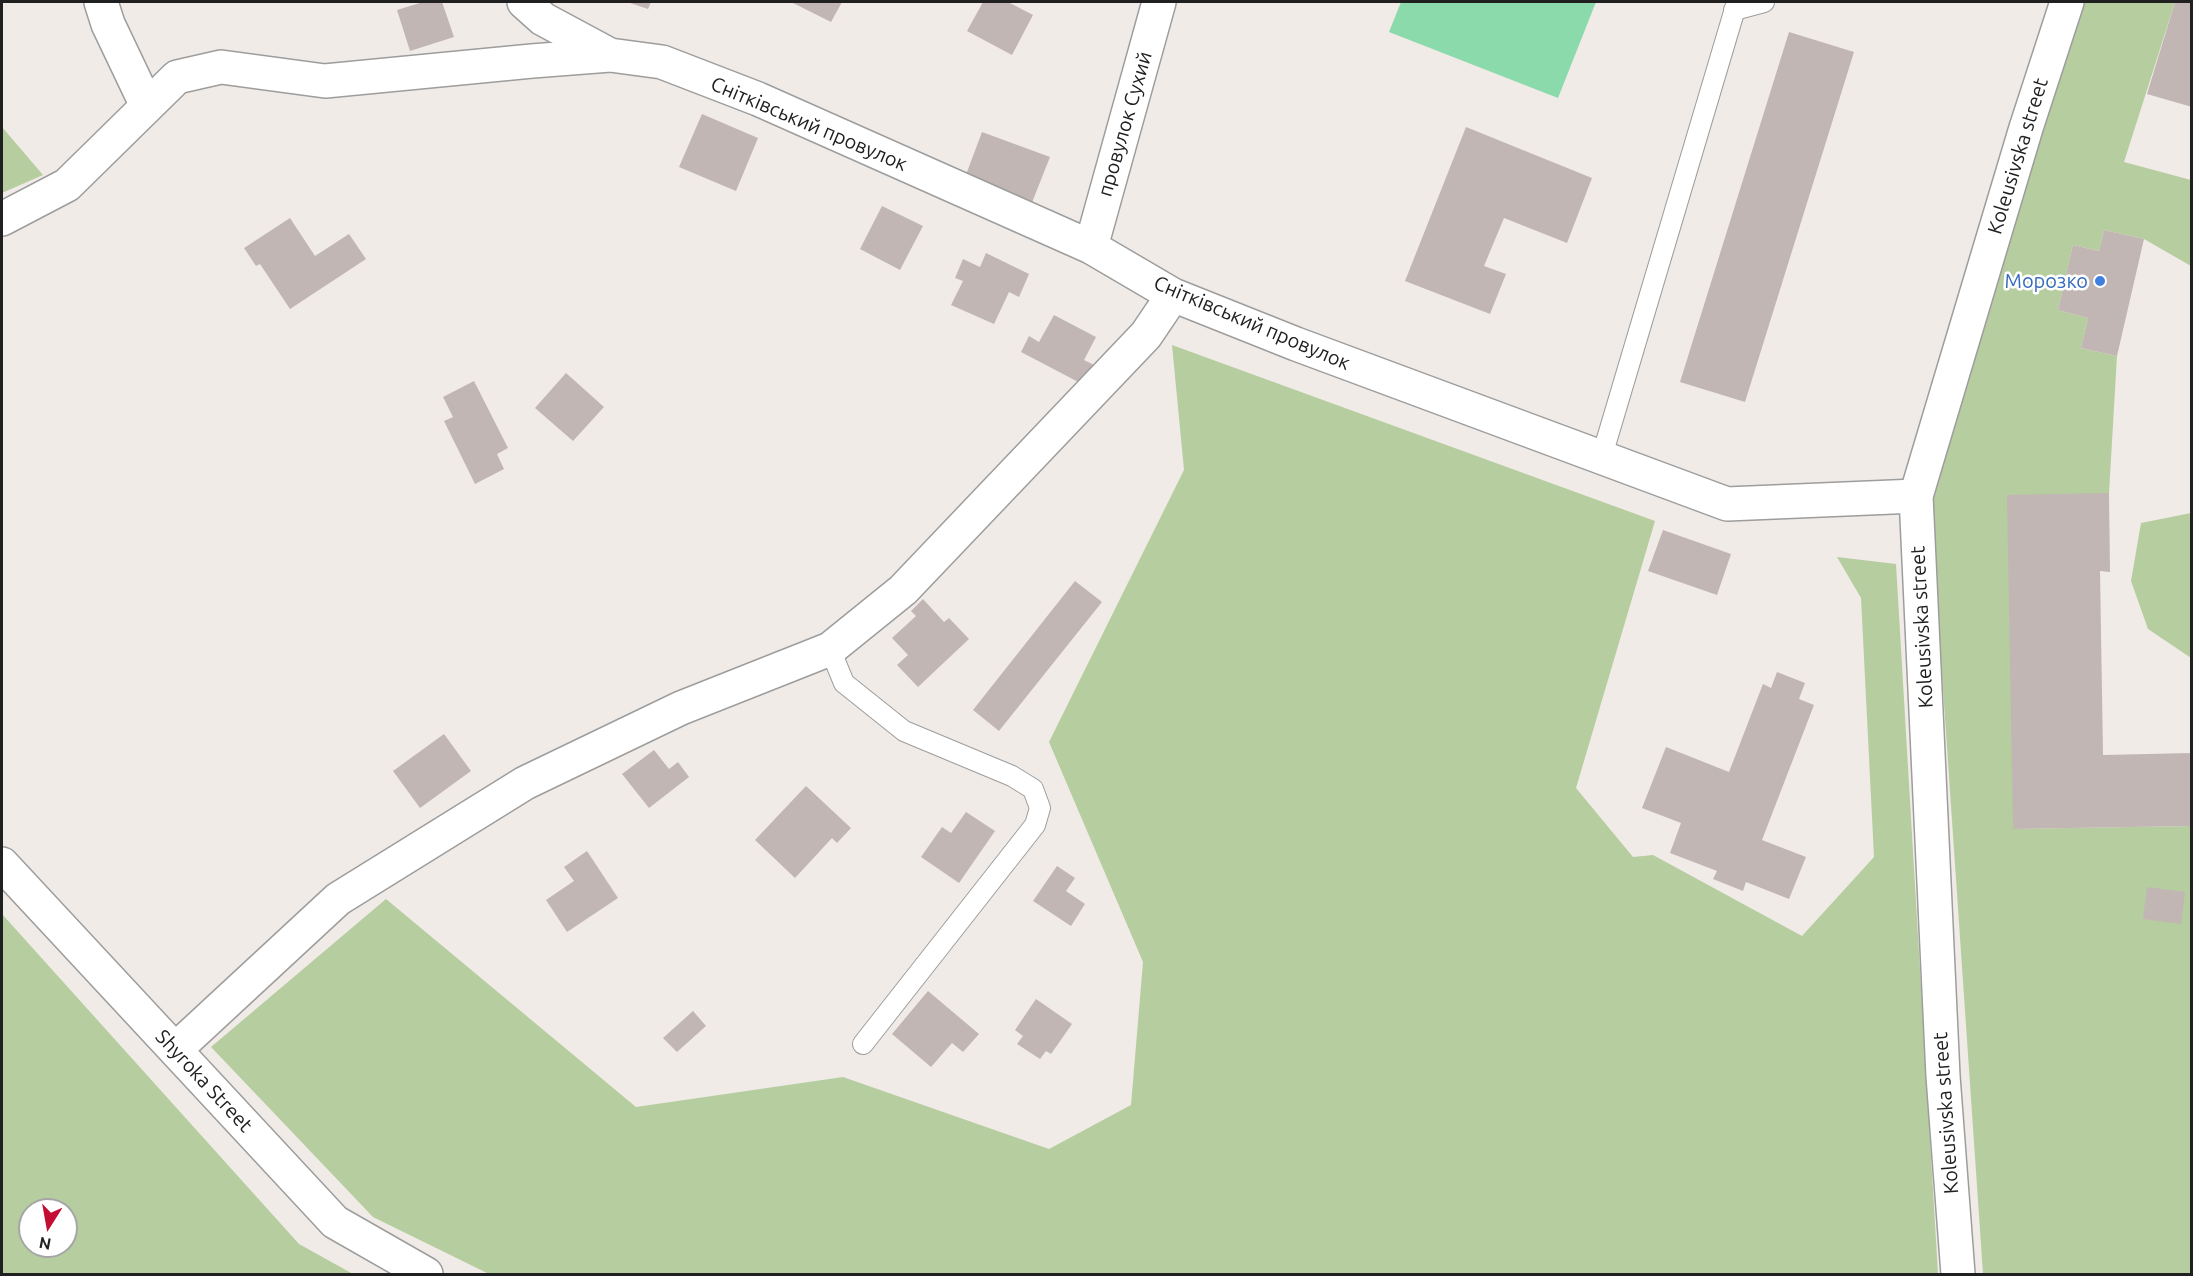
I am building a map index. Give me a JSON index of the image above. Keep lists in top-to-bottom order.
{
  "streets": {
    "street": [
      "Снітківський провулок",
      "провулок Сухий",
      "Koleusivska street",
      "Shyroka Street"
    ]
  },
  "crossings": [
    ["Снітківський провулок", "провулок Сухий"],
    ["Снітківський провулок", "Koleusivska street"]
  ],
  "places": ["Морозко"],
  "north": "bottom"
}
